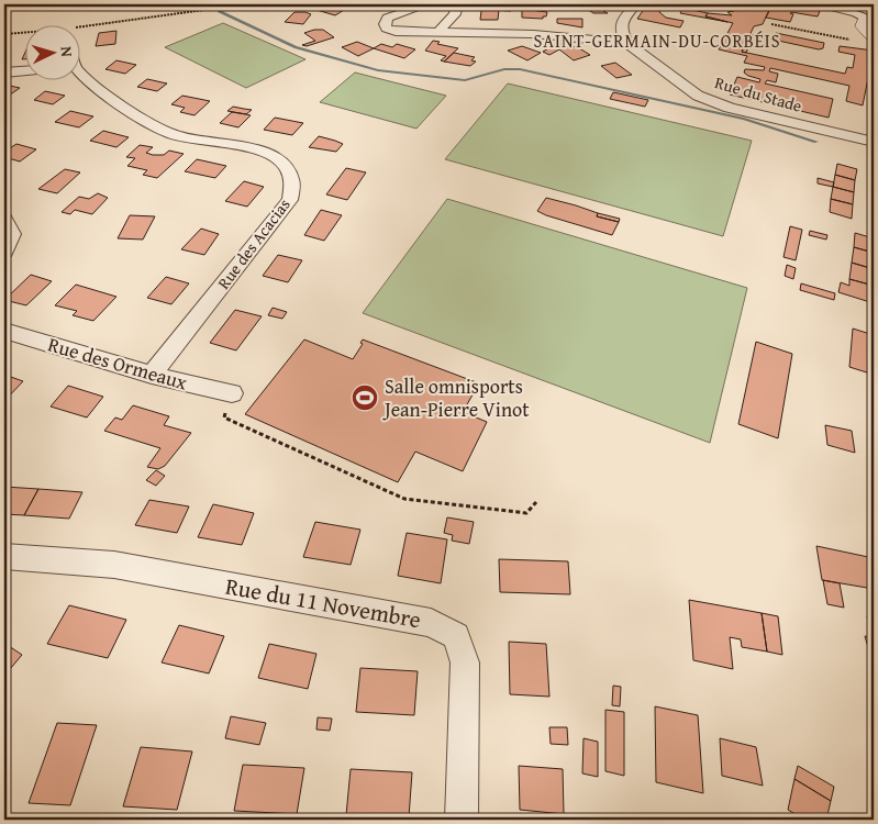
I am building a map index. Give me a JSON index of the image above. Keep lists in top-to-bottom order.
{
  "streets": {
    "street": [
      "Rue du Stade",
      "Rue des Acacias",
      "Rue des Ormeaux",
      "Rue du 11 Novembre"
    ]
  },
  "crossings": [
    ["Rue des Acacias", "Rue des Ormeaux"]
  ],
  "districts": ["SAINT-GERMAIN-DU-CORBÉIS"],
  "places": {
    "sports": ["Salle omnisports Jean-Pierre Vinot"]
  },
  "north": "right"
}
